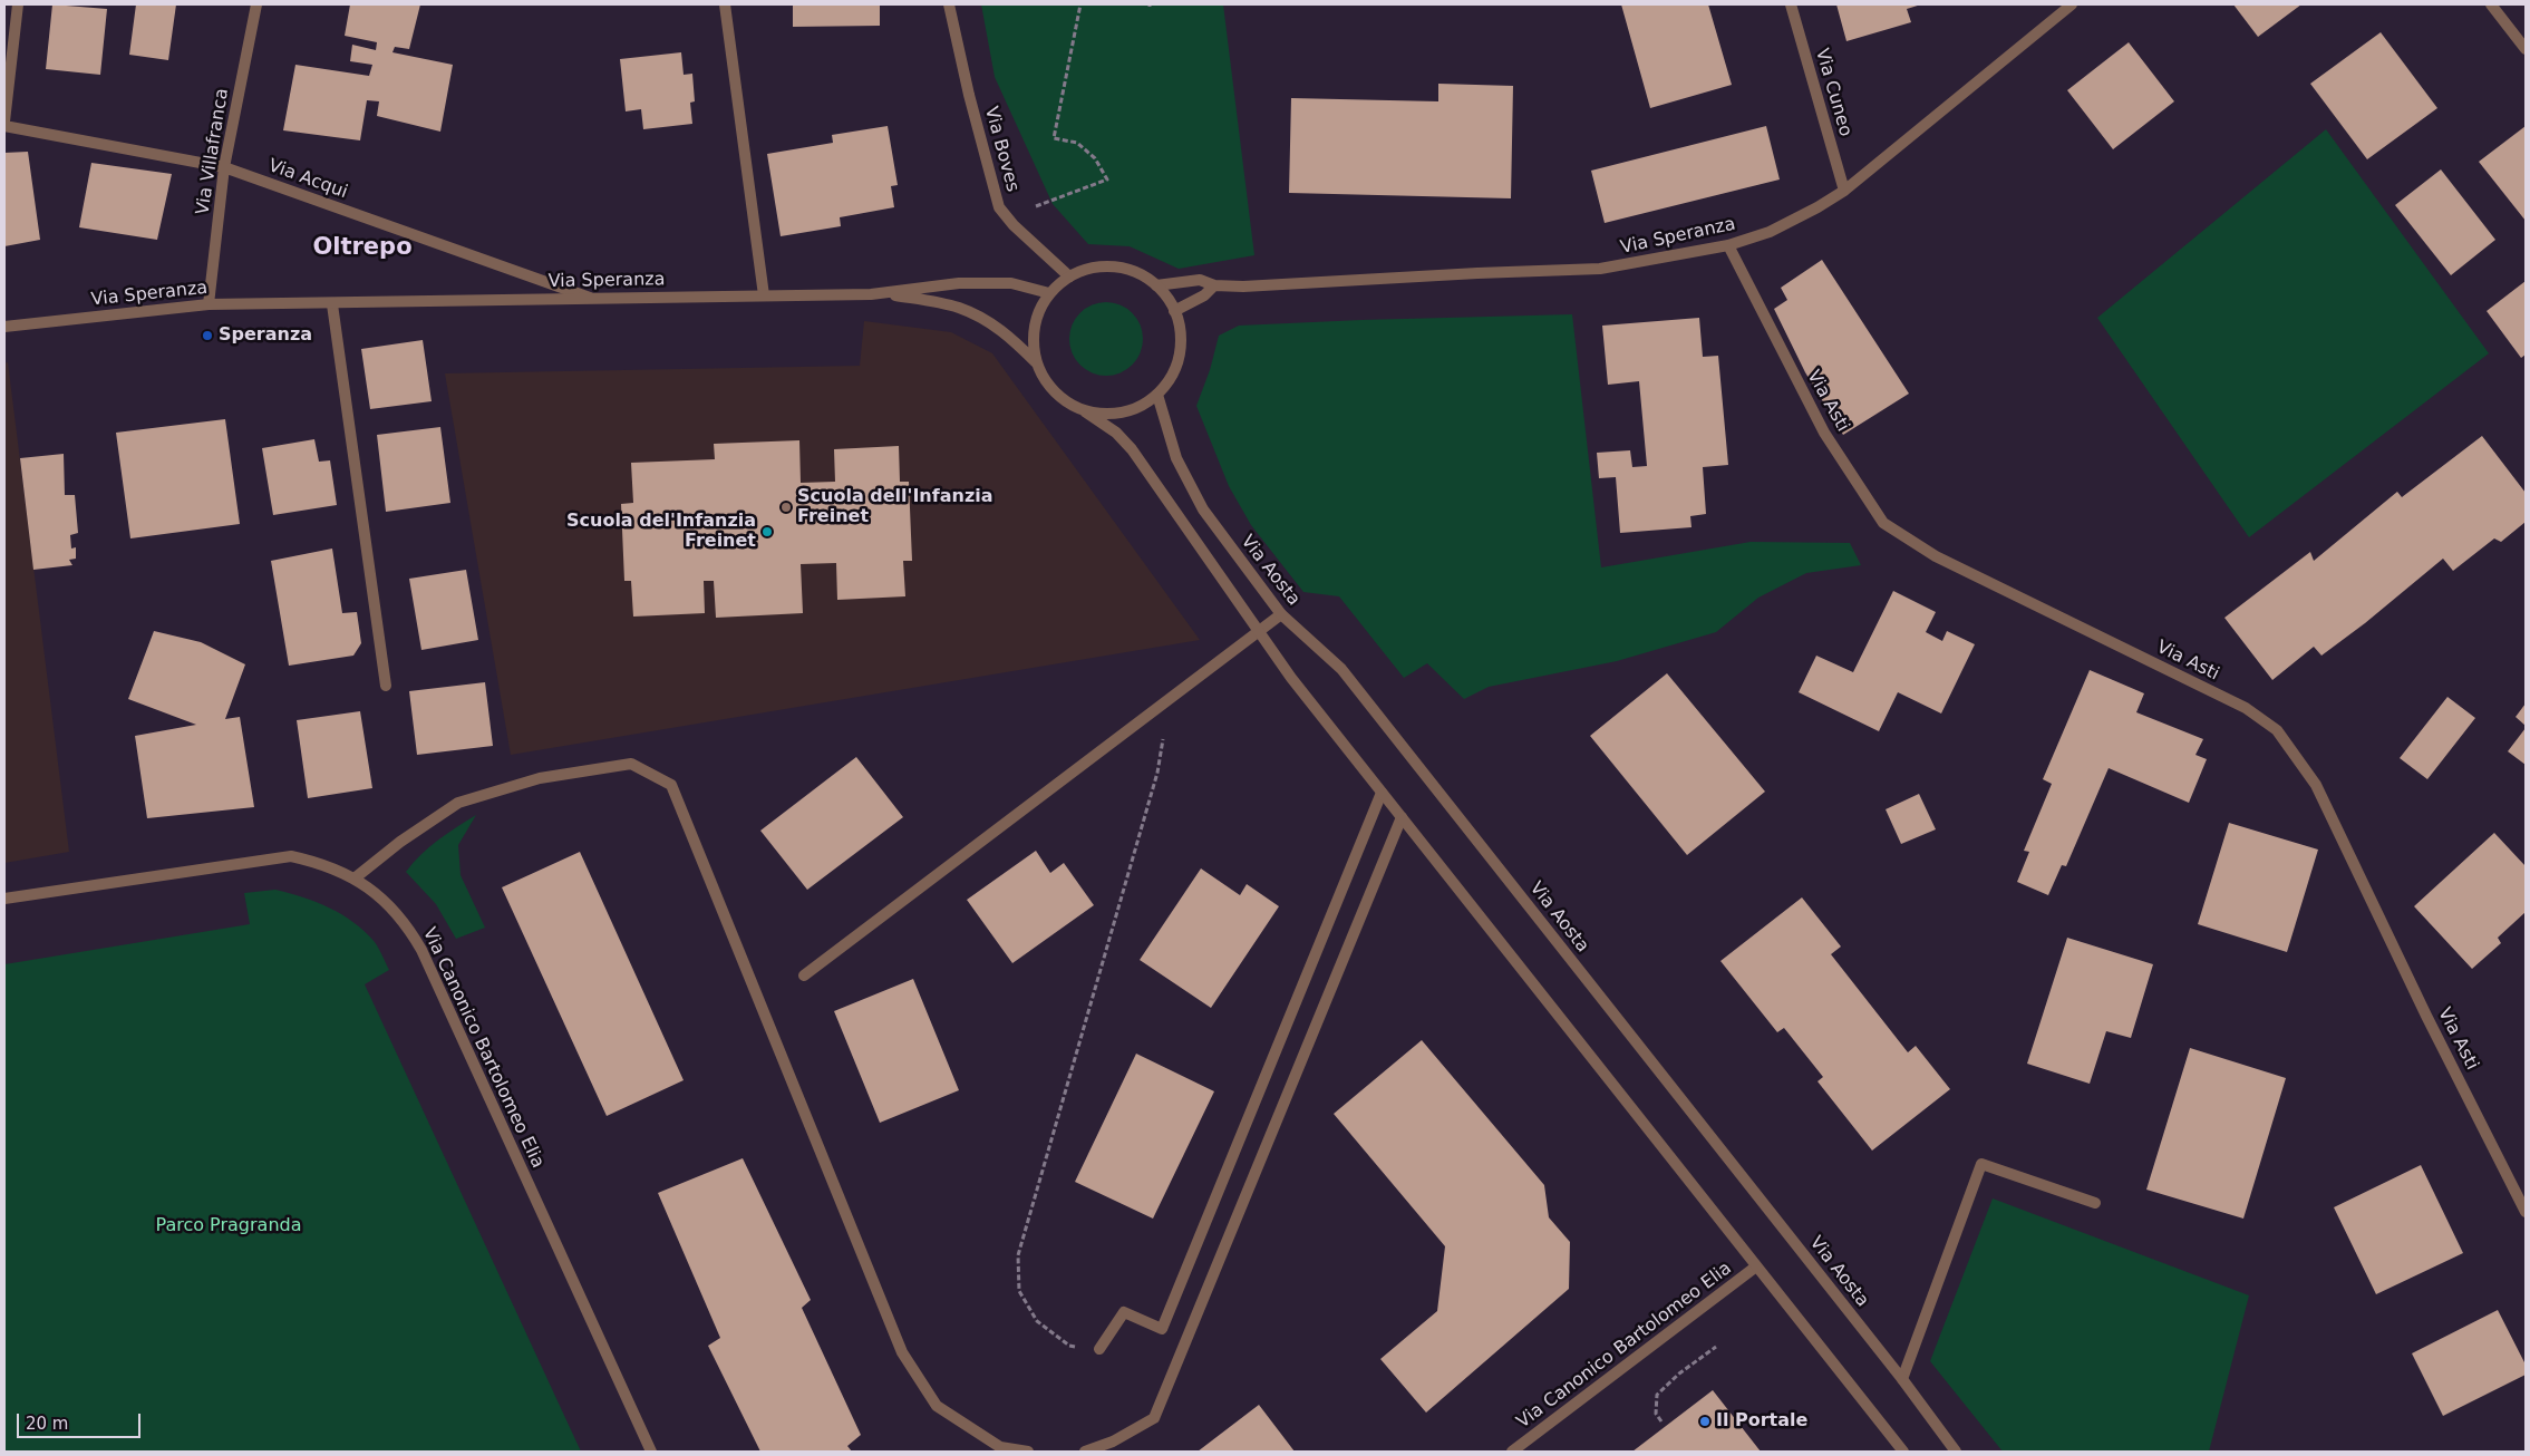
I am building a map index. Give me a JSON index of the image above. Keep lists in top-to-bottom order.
{
  "streets": {
    "street": [
      "Via Cuneo",
      "Via Boves",
      "Via Villafranca",
      "Via Acqui",
      "Via Speranza",
      "Via Asti",
      "Via Aosta",
      "Via Canonico Bartolomeo Elia"
    ]
  },
  "crossings": [
    ["Via Cuneo", "Via Speranza"],
    ["Via Boves", "Via Speranza"],
    ["Via Boves", "Via Aosta"],
    ["Via Villafranca", "Via Acqui"],
    ["Via Villafranca", "Via Speranza"],
    ["Via Acqui", "Via Speranza"],
    ["Via Speranza", "Via Asti"],
    ["Via Speranza", "Via Aosta"]
  ],
  "districts": ["Oltrepo"],
  "parks": ["Parco Pragranda"],
  "places": [
    "Speranza",
    "Scuola dell'Infanzia Freinet",
    "Scuola del'Infanzia Freinet",
    "Il Portale"
  ],
  "scale_bar": "20 m"
}
